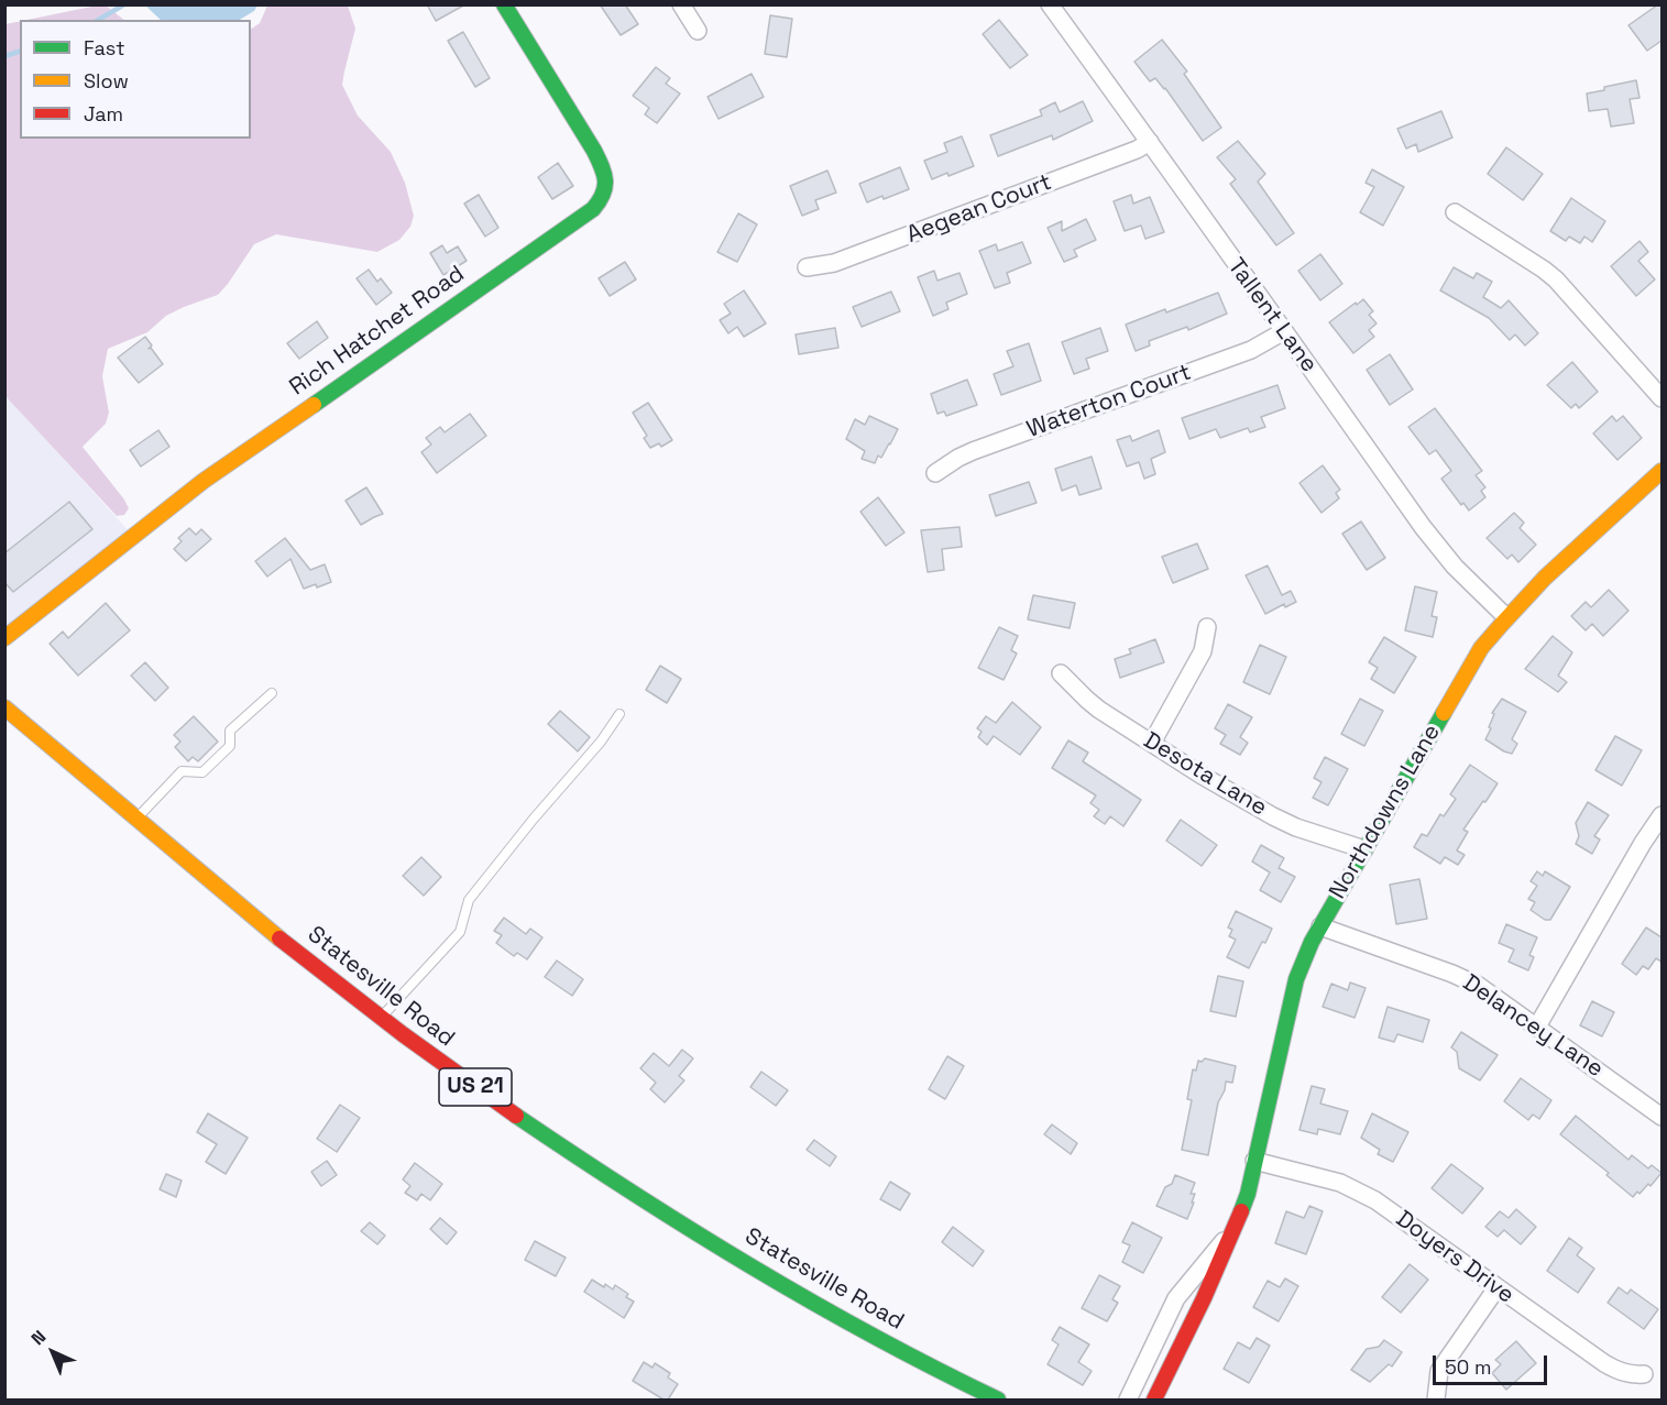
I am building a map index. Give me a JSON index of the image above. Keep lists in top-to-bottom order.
{
  "streets": {
    "street": [
      "Aegean Court",
      "Tallent Lane",
      "Rich Hatchet Road",
      "Waterton Court",
      "Desota Lane",
      "Northdowns Lane",
      "Statesville Road",
      "Delancey Lane",
      "US 21",
      "Doyers Drive"
    ]
  },
  "crossings": [
    ["Aegean Court", "Tallent Lane"],
    ["Tallent Lane", "Waterton Court"],
    ["Tallent Lane", "Northdowns Lane"],
    ["Desota Lane", "Northdowns Lane"],
    ["Northdowns Lane", "Delancey Lane"],
    ["Northdowns Lane", "Doyers Drive"]
  ],
  "legend": ["Fast", "Slow", "Jam"],
  "scale_bar": "50 m",
  "north": "top left"
}
